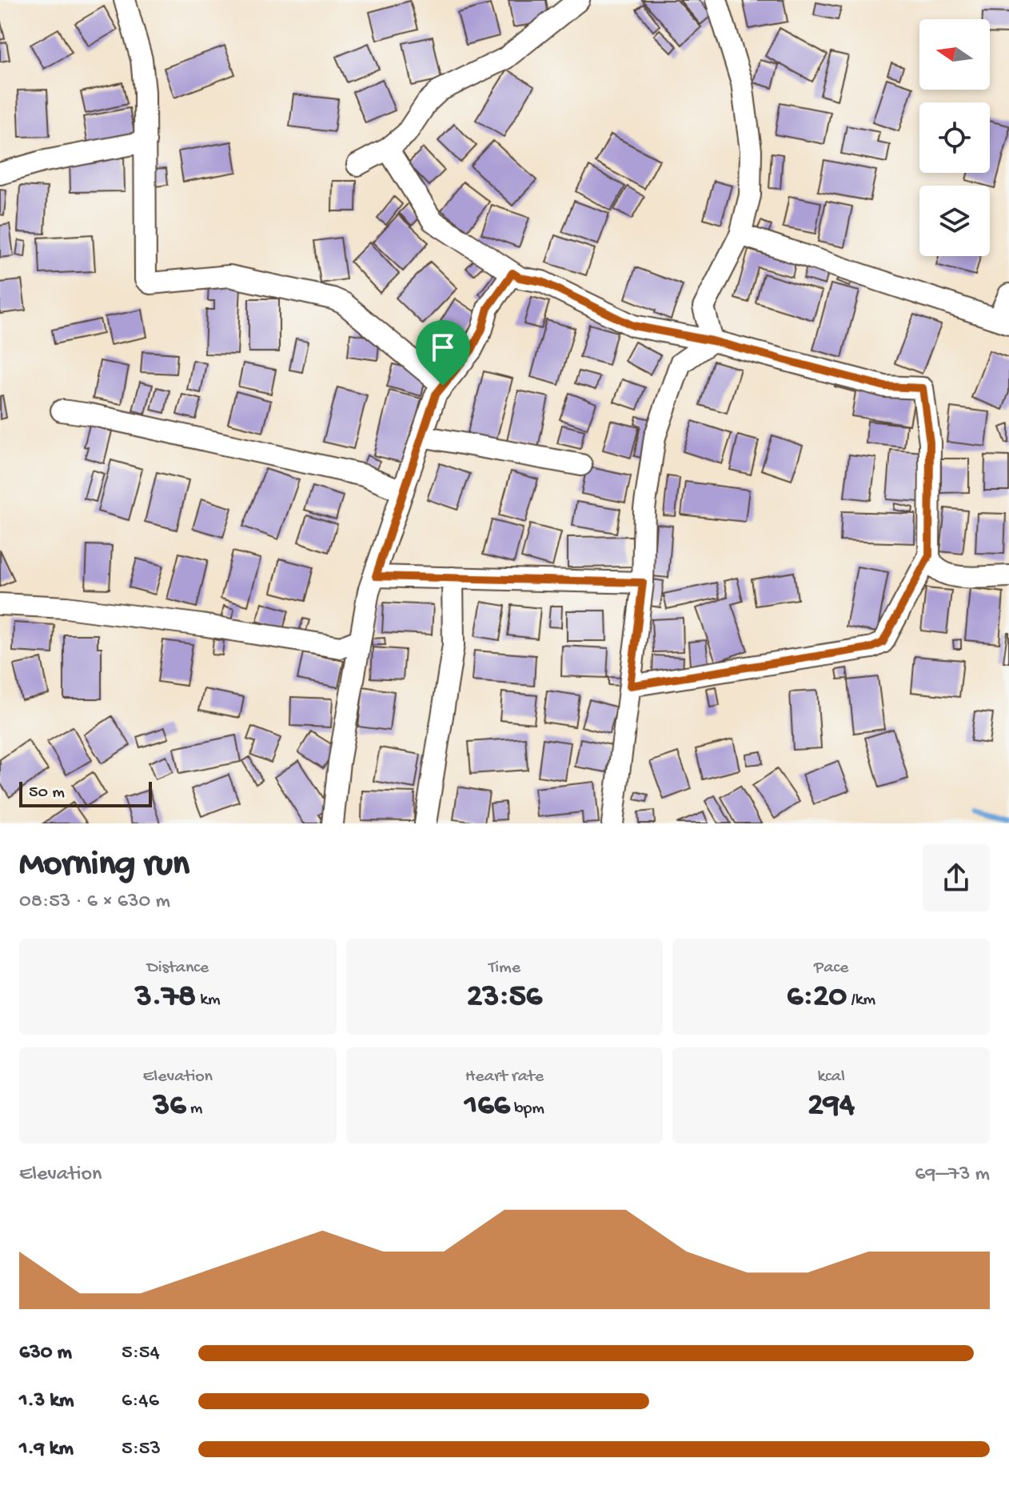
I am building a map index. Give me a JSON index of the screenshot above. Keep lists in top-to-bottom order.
{
  "scale_bar": "50 m",
  "north": "left",
  "page": {
    "scale": "50 m",
    "heading": ["Morning run", "08:53 · 6 × 630 m"],
    "stats": [
      ["Distance", "3.78 km"],
      ["Time", "23:56"],
      ["Pace", "6:20 /km"],
      ["Elevation", "36 m"],
      ["Heart rate", "166 bpm"],
      ["kcal", "294"]
    ],
    "chart": ["Elevation", "69–73 m"],
    "list": [
      {
        "name": "630 m",
        "note": "5:54"
      },
      {
        "name": "1.3 km",
        "note": "6:46"
      },
      {
        "name": "1.9 km",
        "note": "5:53"
      }
    ]
  }
}
